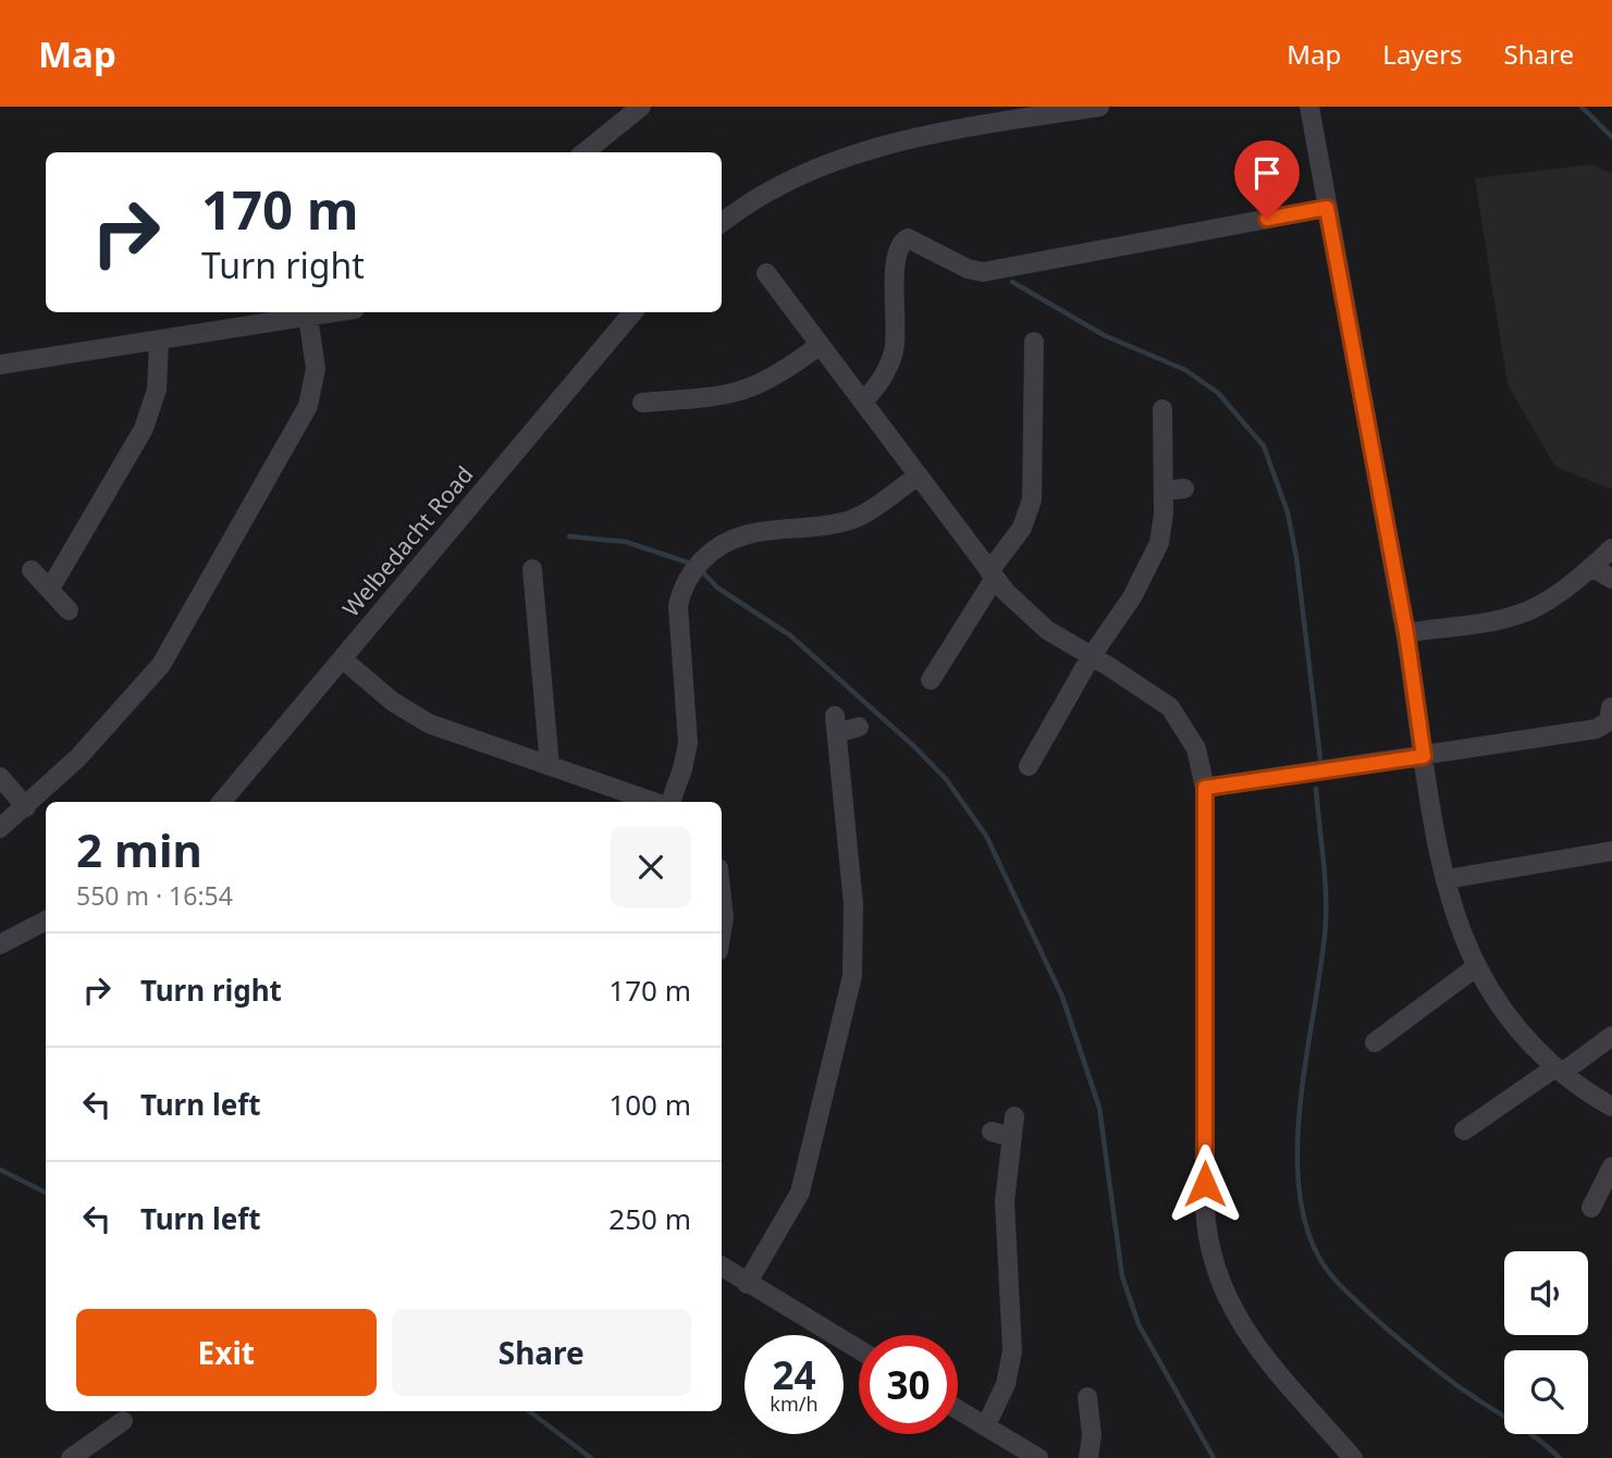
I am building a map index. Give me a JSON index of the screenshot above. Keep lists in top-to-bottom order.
{
  "streets": {
    "street": ["Welbedacht Road"]
  },
  "page": {
    "header": "Map",
    "nav": ["Map", "Layers", "Share"],
    "turn": ["170 m", "Turn right"],
    "heading": ["2 min", "550 m · 16:54"],
    "list": [
      {
        "name": "Turn right",
        "value": "170 m"
      },
      {
        "name": "Turn left",
        "value": "100 m"
      },
      {
        "name": "Turn left",
        "value": "250 m"
      }
    ],
    "buttons": ["Exit", "Share"],
    "speed": "24 km/h",
    "limit": "30"
  }
}
